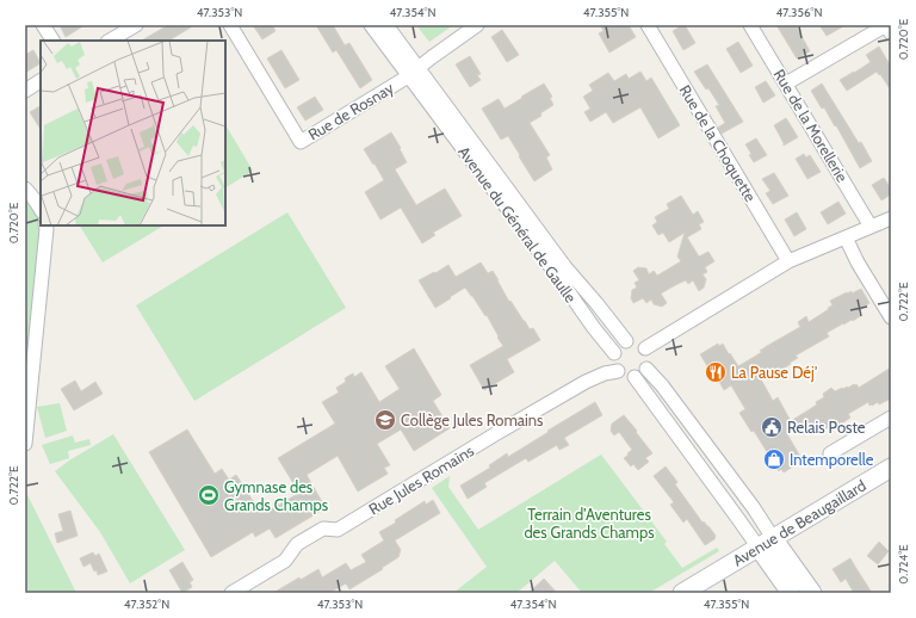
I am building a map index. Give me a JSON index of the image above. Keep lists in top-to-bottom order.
{
  "streets": {
    "main road": ["Avenue de Beaugaillard"],
    "street": [
      "Rue de Rosnay",
      "Rue de la Morellerie",
      "Rue de la Choquette",
      "Avenue du Général de Gaulle",
      "Rue Jules Romains"
    ]
  },
  "crossings": [
    ["Rue de Rosnay", "Avenue du Général de Gaulle"],
    ["Avenue du Général de Gaulle", "Rue Jules Romains"]
  ],
  "parks": ["Terrain d’Aventures des Grands Champs"],
  "places": {
    "restaurant": ["La Pause Déj'"],
    "school or university": ["Collège Jules Romains"],
    "public building": ["Relais Poste"],
    "shop": ["Intemporelle"],
    "sports": ["Gymnase des Grands Champs"]
  },
  "coordinates": [
    "47.353°N",
    "47.354°N",
    "47.355°N",
    "47.356°N",
    "0.720°E",
    "0.722°E",
    "0.724°E",
    "47.352°N"
  ]
}
